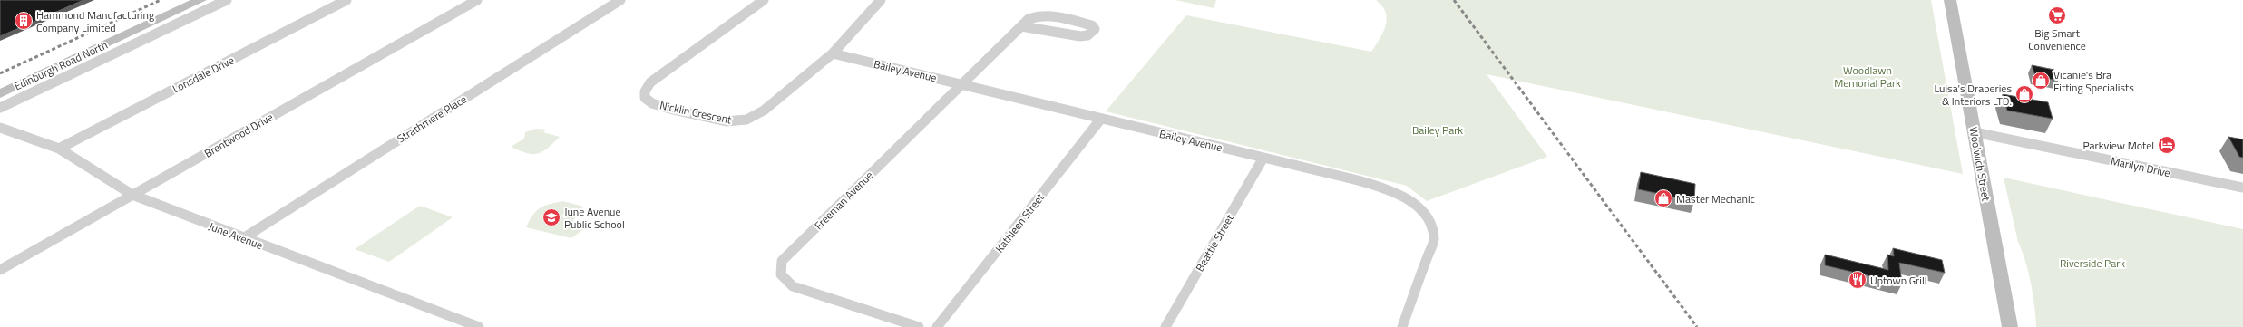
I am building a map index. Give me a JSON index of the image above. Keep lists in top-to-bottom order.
{
  "streets": {
    "main road": ["Edinburgh Road North", "Woolwich Street"],
    "street": [
      "Bailey Avenue",
      "Lonsdale Drive",
      "Nicklin Crescent",
      "Strathmere Place",
      "Brentwood Drive",
      "Marilyn Drive",
      "Freeman Avenue",
      "Kathleen Street",
      "June Avenue",
      "Beattie Street"
    ]
  },
  "crossings": [
    ["Bailey Avenue", "Nicklin Crescent"],
    ["Bailey Avenue", "Freeman Avenue"],
    ["Bailey Avenue", "Kathleen Street"],
    ["Bailey Avenue", "Beattie Street"],
    ["Lonsdale Drive", "June Avenue"],
    ["Strathmere Place", "June Avenue"],
    ["Brentwood Drive", "June Avenue"],
    ["Woolwich Street", "Marilyn Drive"]
  ],
  "parks": ["Woodlawn Memorial Park", "Bailey Park", "Riverside Park"],
  "places": {
    "supermarket": ["Big Smart Convenience"],
    "building": ["Hammond Manufacturing Company Limited"],
    "shop": ["Vicanie's Bra Fitting Specialists", "Luisa's Draperies & Interiors LTD.", "Master Mechanic"],
    "hotel": ["Parkview Motel"],
    "school or university": ["June Avenue Public School"],
    "restaurant": ["Uptown Grill"]
  }
}
